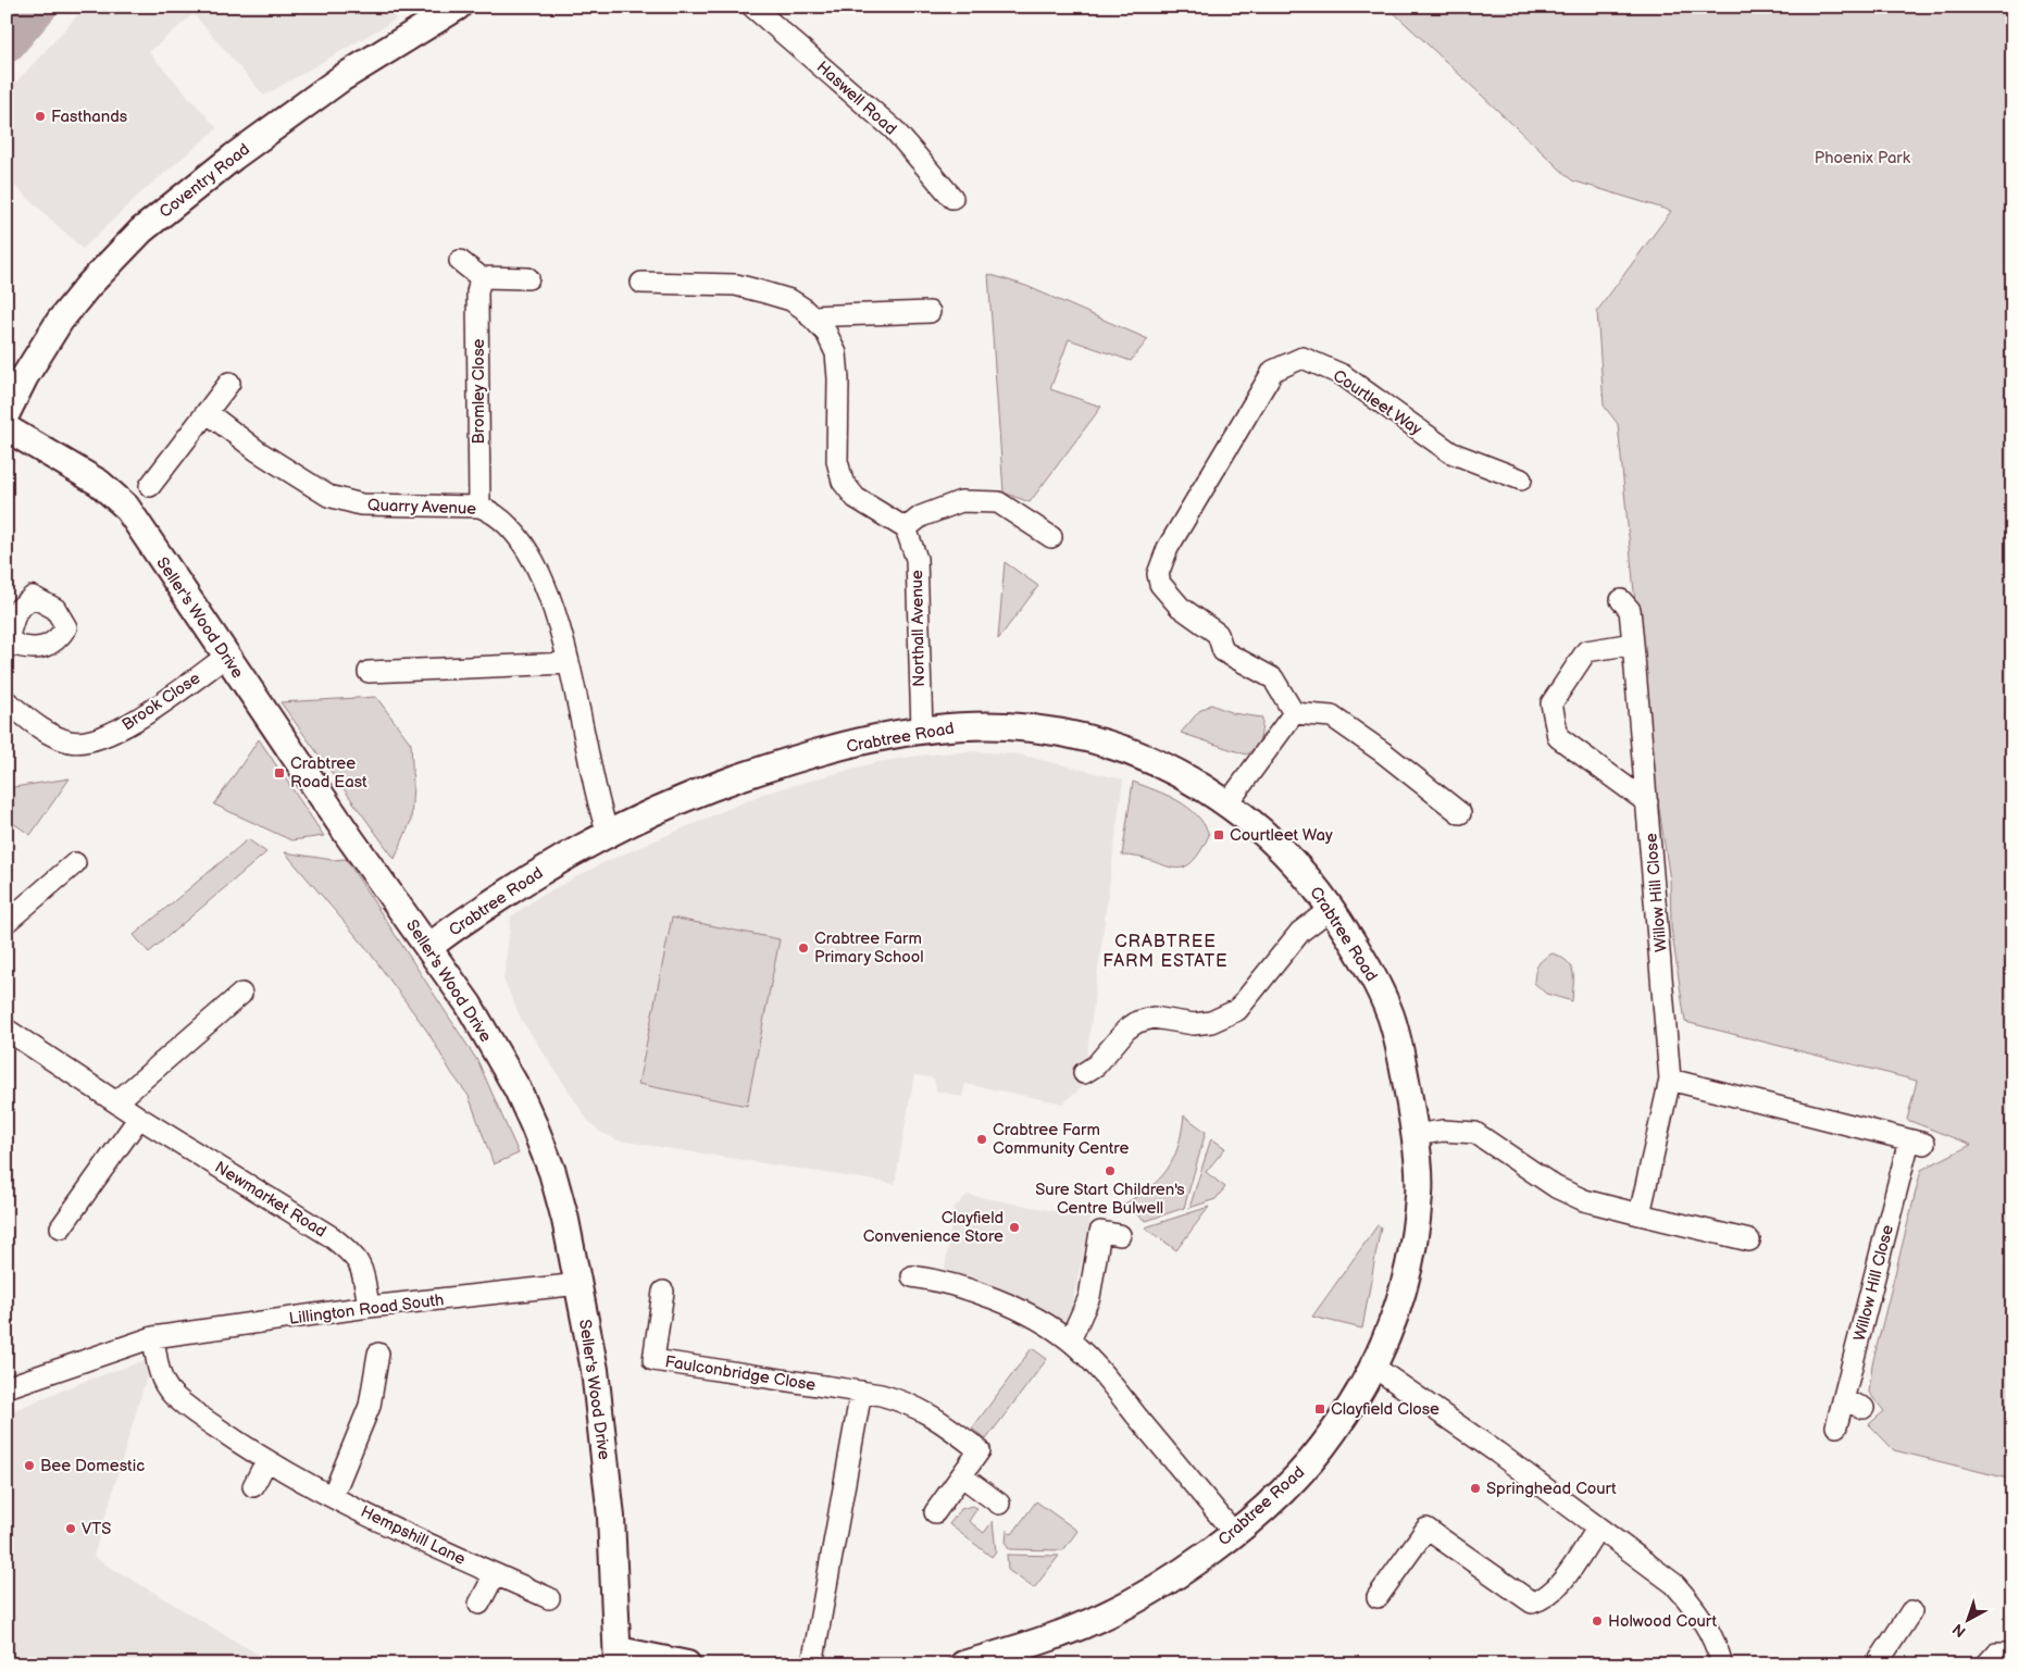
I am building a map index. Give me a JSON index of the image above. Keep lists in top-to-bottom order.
{
  "streets": {
    "street": [
      "Haswell Road",
      "Coventry Road",
      "Bromley Close",
      "Courtleet Way",
      "Quarry Avenue",
      "Seller's Wood Drive",
      "Northall Avenue",
      "Brook Close",
      "Crabtree Road",
      "Willow Hill Close",
      "Newmarket Road",
      "Lillington Road South",
      "Faulconbridge Close",
      "Hempshill Lane"
    ]
  },
  "crossings": [
    ["Bromley Close", "Quarry Avenue"],
    ["Quarry Avenue", "Crabtree Road"],
    ["Seller's Wood Drive", "Brook Close"],
    ["Seller's Wood Drive", "Crabtree Road"],
    ["Seller's Wood Drive", "Lillington Road South"],
    ["Northall Avenue", "Crabtree Road"],
    ["Newmarket Road", "Lillington Road South"],
    ["Lillington Road South", "Hempshill Lane"]
  ],
  "districts": ["CRABTREE FARM ESTATE"],
  "parks": ["Phoenix Park"],
  "places": {
    "other": [
      "Fasthands",
      "Crabtree Farm Primary School",
      "Crabtree Farm Community Centre",
      "Sure Start Children's Centre Bulwell",
      "Clayfield Convenience Store",
      "Bee Domestic",
      "Springhead Court",
      "VTS",
      "Holwood Court"
    ],
    "transit": ["Crabtree Road East", "Courtleet Way", "Clayfield Close"]
  },
  "north": "bottom left"
}
